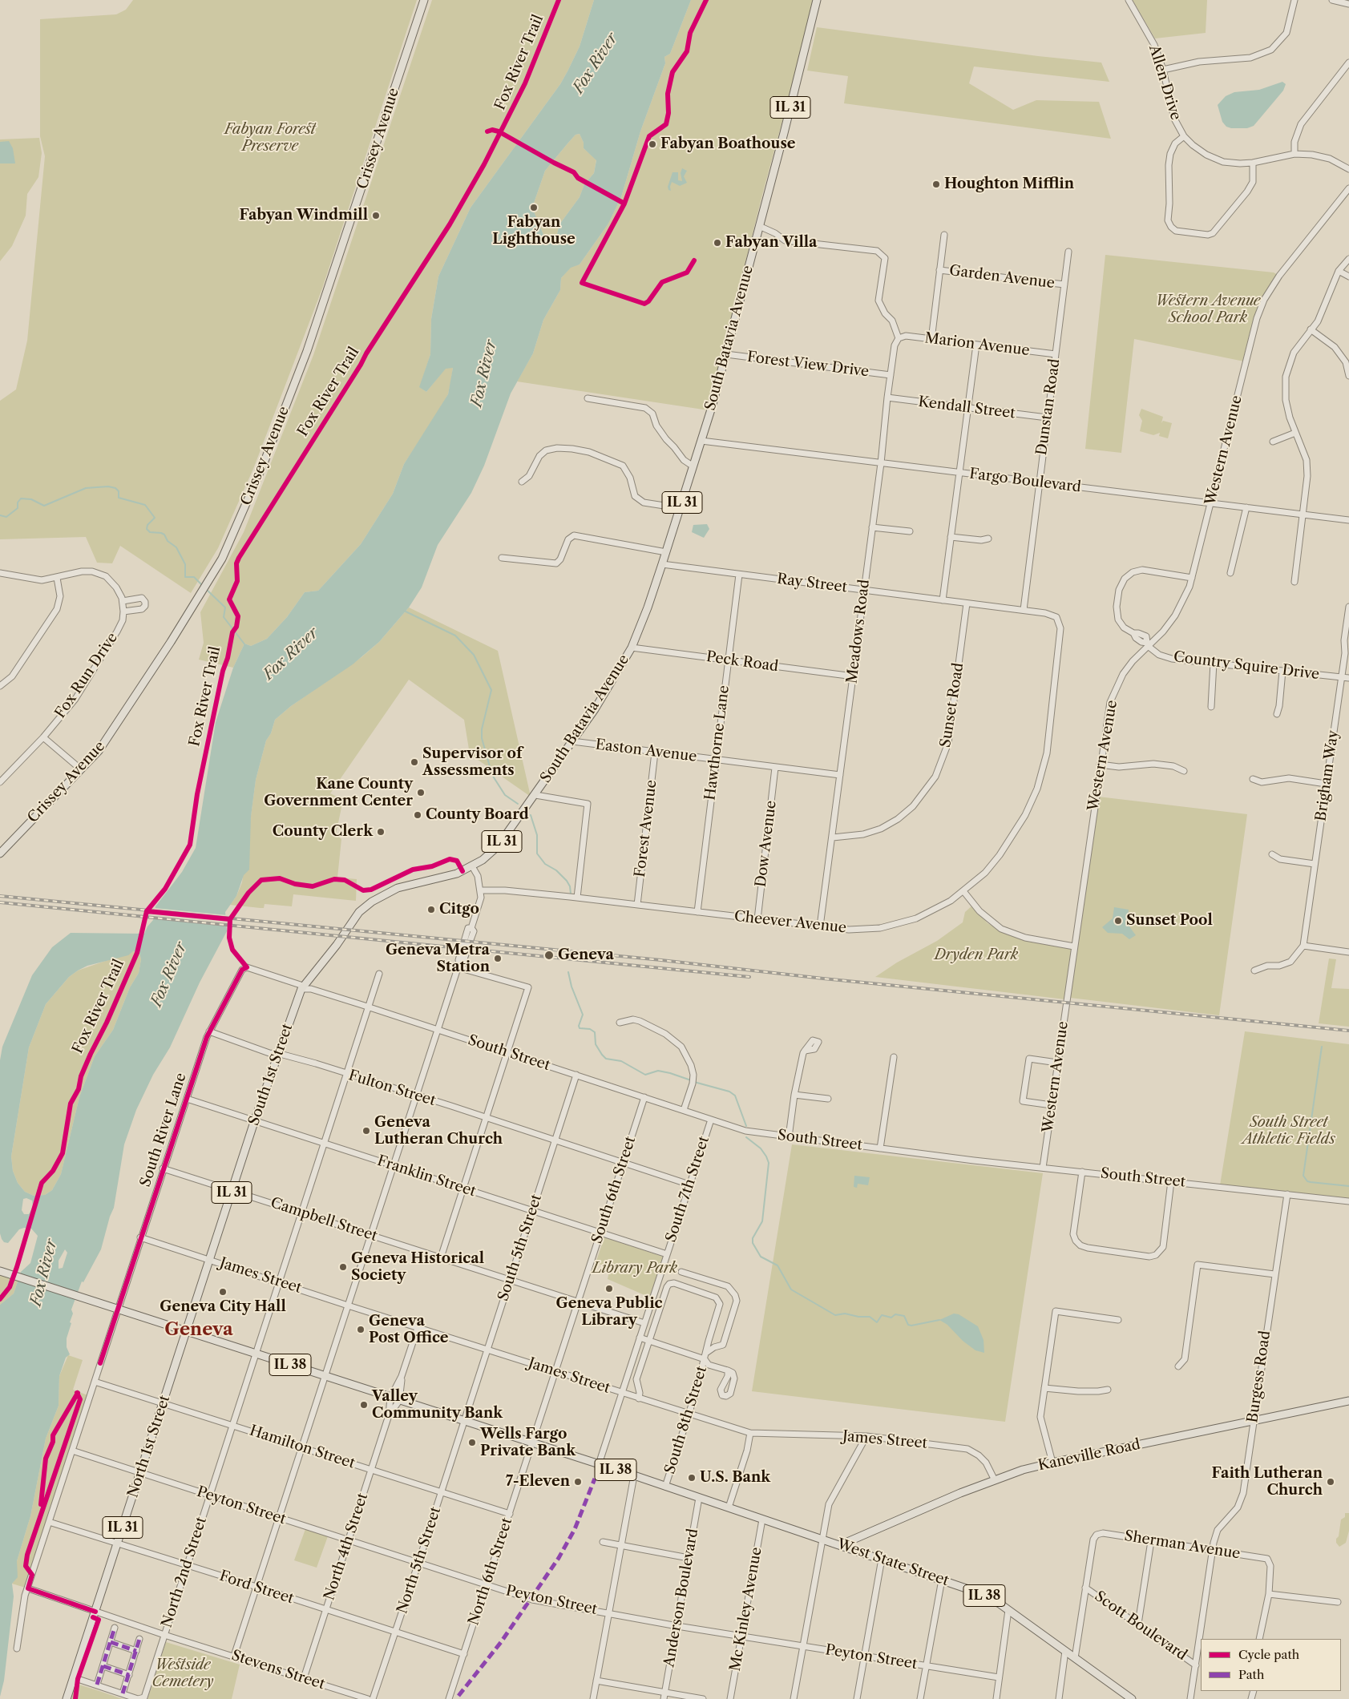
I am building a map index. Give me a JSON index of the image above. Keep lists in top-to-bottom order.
{
  "streets": {
    "main road": [
      "IL 31",
      "Crissey Avenue",
      "South Batavia Avenue",
      "South 1st Street",
      "IL 38",
      "North 1st Street",
      "Kaneville Road",
      "West State Street"
    ],
    "street": [
      "Allen Drive",
      "Garden Avenue",
      "Marion Avenue",
      "Forest View Drive",
      "Dunstan Road",
      "Kendall Street",
      "Western Avenue",
      "Fargo Boulevard",
      "Ray Street",
      "Meadows Road",
      "Peck Road",
      "Country Squire Drive",
      "Fox Run Drive",
      "Sunset Road",
      "Hawthorne Lane",
      "Easton Avenue",
      "Brigham Way",
      "Forest Avenue",
      "Dow Avenue",
      "Cheever Avenue",
      "South Street",
      "Fulton Street",
      "South River Lane",
      "Franklin Street",
      "South 7th Street",
      "South 6th Street",
      "Campbell Street",
      "South 5th Street",
      "James Street",
      "Burgess Road",
      "South 8th Street",
      "Hamilton Street",
      "Peyton Street",
      "Sherman Avenue",
      "North 4th Street",
      "North 5th Street",
      "North 6th Street",
      "North 2nd Street",
      "Ford Street",
      "Anderson Boulevard",
      "Mc Kinley Avenue",
      "Scott Boulevard",
      "Stevens Street"
    ],
    "cycle path": ["Fox River Trail"]
  },
  "crossings": [
    ["Garden Avenue", "Dunstan Road"],
    ["South Batavia Avenue", "Forest View Drive"],
    ["South Batavia Avenue", "Fargo Boulevard"],
    ["South Batavia Avenue", "Ray Street"],
    ["South Batavia Avenue", "Peck Road"],
    ["South Batavia Avenue", "Easton Avenue"],
    ["South Batavia Avenue", "South 1st Street"],
    ["Marion Avenue", "Dunstan Road"],
    ["Marion Avenue", "Meadows Road"],
    ["Forest View Drive", "Meadows Road"],
    ["Dunstan Road", "Kendall Street"],
    ["Dunstan Road", "Fargo Boulevard"],
    ["Dunstan Road", "Ray Street"],
    ["Kendall Street", "Meadows Road"],
    ["Western Avenue", "Fargo Boulevard"],
    ["Western Avenue", "Country Squire Drive"],
    ["Western Avenue", "South Street"],
    ["Fargo Boulevard", "Meadows Road"],
    ["Ray Street", "Meadows Road"],
    ["Ray Street", "Sunset Road"],
    ["Ray Street", "Hawthorne Lane"],
    ["Ray Street", "Cheever Avenue"],
    ["Meadows Road", "Peck Road"],
    ["Meadows Road", "Sunset Road"],
    ["Meadows Road", "Easton Avenue"],
    ["Meadows Road", "Cheever Avenue"],
    ["Peck Road", "Hawthorne Lane"],
    ["Country Squire Drive", "Brigham Way"],
    ["Hawthorne Lane", "Easton Avenue"],
    ["Hawthorne Lane", "Cheever Avenue"],
    ["Easton Avenue", "Forest Avenue"],
    ["Easton Avenue", "Dow Avenue"],
    ["Forest Avenue", "Cheever Avenue"],
    ["Dow Avenue", "Cheever Avenue"],
    ["South Street", "South 1st Street"],
    ["South Street", "South River Lane"],
    ["South Street", "South 7th Street"],
    ["South Street", "South 6th Street"],
    ["South Street", "South 5th Street"],
    ["South Street", "Burgess Road"],
    ["South Street", "North 2nd Street"],
    ["South 1st Street", "Fulton Street"],
    ["South 1st Street", "South River Lane"],
    ["South 1st Street", "Franklin Street"],
    ["South 1st Street", "Campbell Street"],
    ["South 1st Street", "James Street"],
    ["South 1st Street", "IL 38"],
    ["South 1st Street", "North 1st Street"],
    ["Fulton Street", "South River Lane"],
    ["Fulton Street", "South 7th Street"],
    ["Fulton Street", "South 6th Street"],
    ["Fulton Street", "South 5th Street"],
    ["Fulton Street", "North 2nd Street"],
    ["South River Lane", "Franklin Street"],
    ["South River Lane", "Campbell Street"],
    ["South River Lane", "James Street"],
    ["South River Lane", "IL 38"],
    ["South River Lane", "Hamilton Street"],
    ["South River Lane", "Peyton Street"],
    ["South River Lane", "Ford Street"],
    ["South River Lane", "Stevens Street"],
    ["Franklin Street", "South 7th Street"],
    ["Franklin Street", "South 6th Street"],
    ["Franklin Street", "South 5th Street"],
    ["Franklin Street", "North 2nd Street"],
    ["South 7th Street", "Campbell Street"],
    ["South 7th Street", "James Street"],
    ["South 7th Street", "IL 38"],
    ["South 6th Street", "Campbell Street"],
    ["South 6th Street", "James Street"],
    ["South 6th Street", "IL 38"],
    ["South 6th Street", "North 6th Street"],
    ["Campbell Street", "South 5th Street"],
    ["Campbell Street", "North 2nd Street"],
    ["South 5th Street", "James Street"],
    ["South 5th Street", "IL 38"],
    ["South 5th Street", "North 5th Street"],
    ["James Street", "South 8th Street"],
    ["James Street", "Kaneville Road"],
    ["James Street", "North 2nd Street"],
    ["IL 38", "South 8th Street"],
    ["IL 38", "North 1st Street"],
    ["IL 38", "North 4th Street"],
    ["IL 38", "North 5th Street"],
    ["IL 38", "West State Street"],
    ["IL 38", "North 6th Street"],
    ["IL 38", "North 2nd Street"],
    ["IL 38", "Anderson Boulevard"],
    ["Burgess Road", "Kaneville Road"],
    ["Burgess Road", "Sherman Avenue"],
    ["Burgess Road", "Scott Boulevard"],
    ["North 1st Street", "Hamilton Street"],
    ["North 1st Street", "Peyton Street"],
    ["North 1st Street", "Ford Street"],
    ["North 1st Street", "Stevens Street"],
    ["Hamilton Street", "North 4th Street"],
    ["Hamilton Street", "North 5th Street"],
    ["Hamilton Street", "North 6th Street"],
    ["Hamilton Street", "North 2nd Street"],
    ["Kaneville Road", "West State Street"],
    ["Peyton Street", "North 4th Street"],
    ["Peyton Street", "North 5th Street"],
    ["Peyton Street", "North 6th Street"],
    ["Peyton Street", "North 2nd Street"],
    ["Peyton Street", "Anderson Boulevard"],
    ["Peyton Street", "Mc Kinley Avenue"],
    ["Sherman Avenue", "Scott Boulevard"],
    ["North 4th Street", "Ford Street"],
    ["North 4th Street", "Stevens Street"],
    ["North 5th Street", "Ford Street"],
    ["West State Street", "Anderson Boulevard"],
    ["West State Street", "Mc Kinley Avenue"],
    ["North 6th Street", "Ford Street"],
    ["North 2nd Street", "Ford Street"],
    ["North 2nd Street", "Stevens Street"]
  ],
  "districts": ["Geneva"],
  "water": ["Fox River"],
  "parks": [
    "Fabyan Forest Preserve",
    "Western Avenue School Park",
    "Dryden Park",
    "South Street Athletic Fields",
    "Library Park",
    "Westside Cemetery"
  ],
  "places": [
    "Fabyan Boathouse",
    "Houghton Mifflin",
    "Fabyan Lighthouse",
    "Fabyan Windmill",
    "Fabyan Villa",
    "Supervisor of Assessments",
    "Kane County Government Center",
    "County Board",
    "County Clerk",
    "Citgo",
    "Sunset Pool",
    "Geneva",
    "Geneva Metra Station",
    "Geneva Lutheran Church",
    "Geneva Historical Society",
    "Geneva Public Library",
    "Geneva City Hall",
    "Geneva Post Office",
    "Valley Community Bank",
    "Wells Fargo Private Bank",
    "U.S. Bank",
    "7-Eleven",
    "Faith Lutheran Church"
  ],
  "legend": ["Cycle path", "Path"]
}
